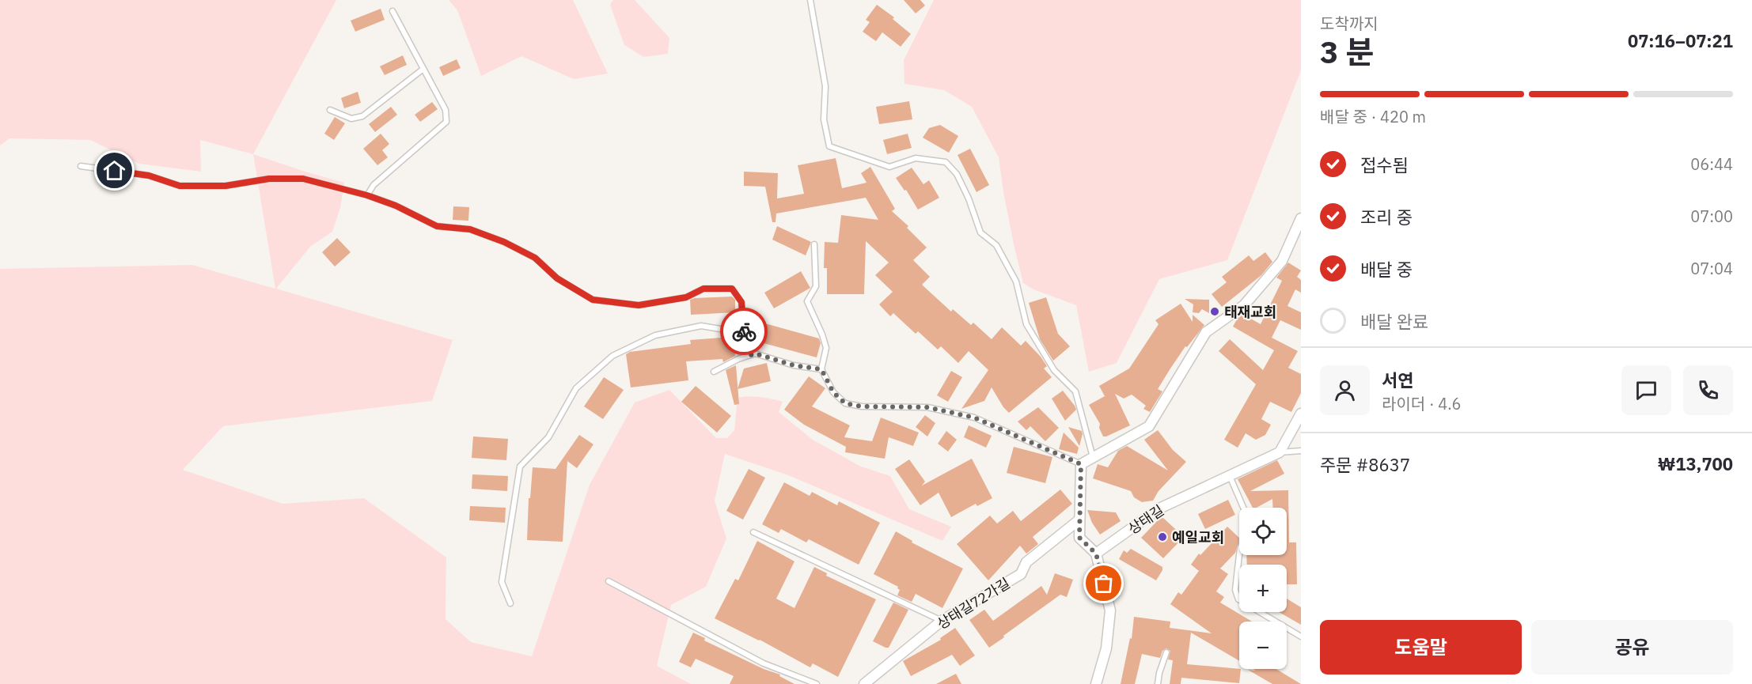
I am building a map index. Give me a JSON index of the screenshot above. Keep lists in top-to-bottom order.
{
  "streets": {
    "street": ["상태길", "상태길72가길"]
  },
  "places": ["태재교회", "예일교회"],
  "page": {
    "heading": ["3 분", "도착까지", "07:16–07:21"],
    "panel": [
      "서연",
      "라이더 · 4.6",
      "주문 #8637",
      "₩13,700"
    ],
    "bar": "배달 중 · 420 m",
    "list": [
      ["접수됨", "06:44"],
      ["조리 중", "07:00"],
      ["배달 중", "07:04"],
      "배달 완료"
    ],
    "map_buttons": ["+", "−"],
    "buttons": ["도움말", "공유"]
  }
}
